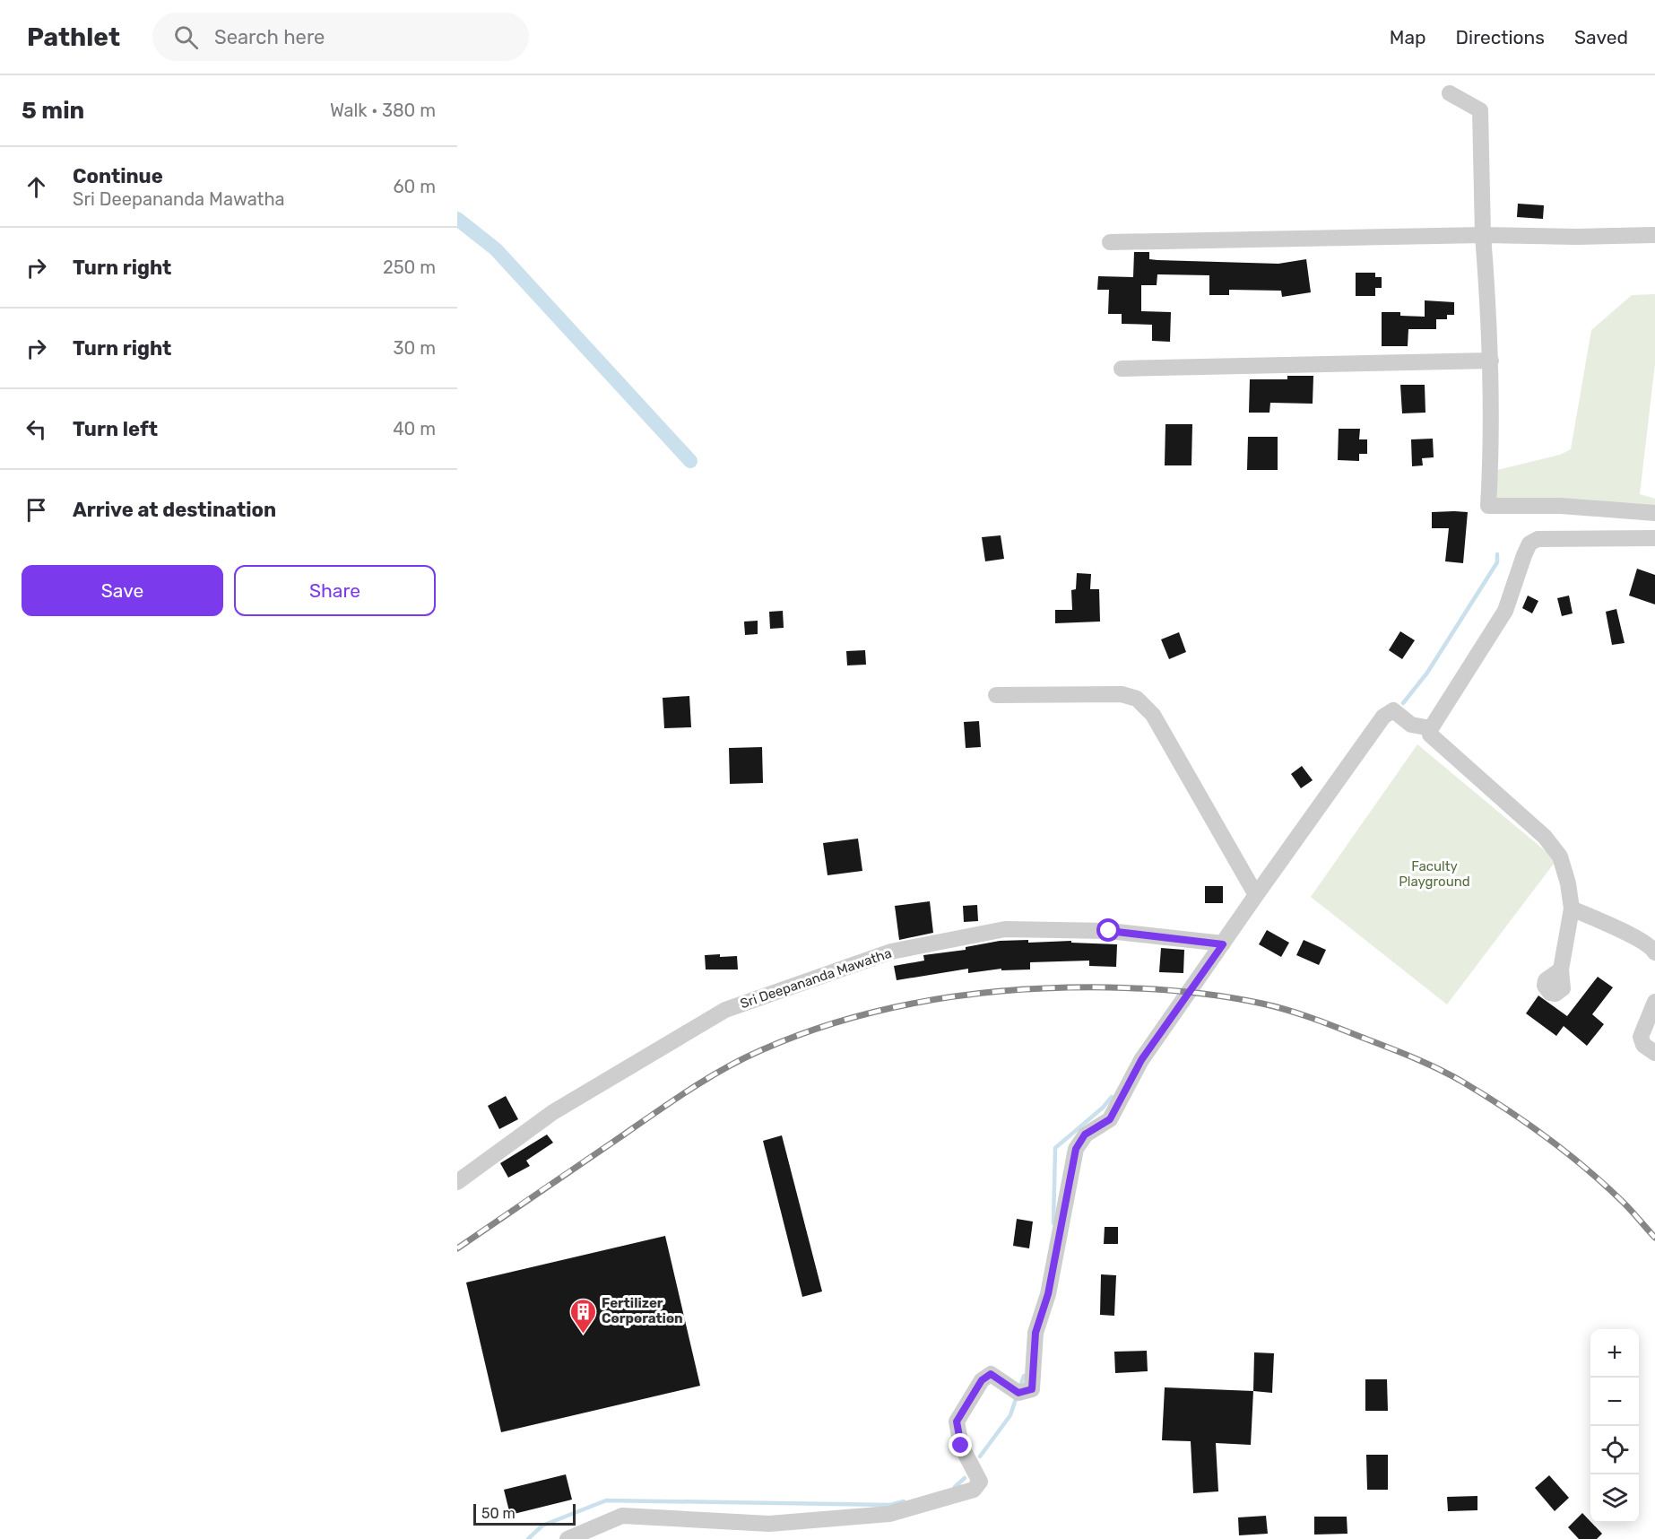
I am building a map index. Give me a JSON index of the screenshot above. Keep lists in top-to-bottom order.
{
  "streets": {
    "street": ["Sri Deepananda Mawatha"]
  },
  "parks": ["Faculty Playground"],
  "places": {
    "building": ["Fertilizer Corporation"]
  },
  "scale_bar": "50 m",
  "page": {
    "header": "Pathlet",
    "search": "Search here",
    "nav": ["Map", "Directions", "Saved"],
    "heading": ["5 min", "Walk · 380 m"],
    "list": [
      ["Continue", "Sri Deepananda Mawatha", "60 m"],
      ["Turn right", "250 m"],
      ["Turn right", "30 m"],
      ["Turn left", "40 m"],
      "Arrive at destination"
    ],
    "buttons": ["Save", "Share"],
    "map_buttons": ["+", "−"],
    "scale": "50 m"
  }
}
